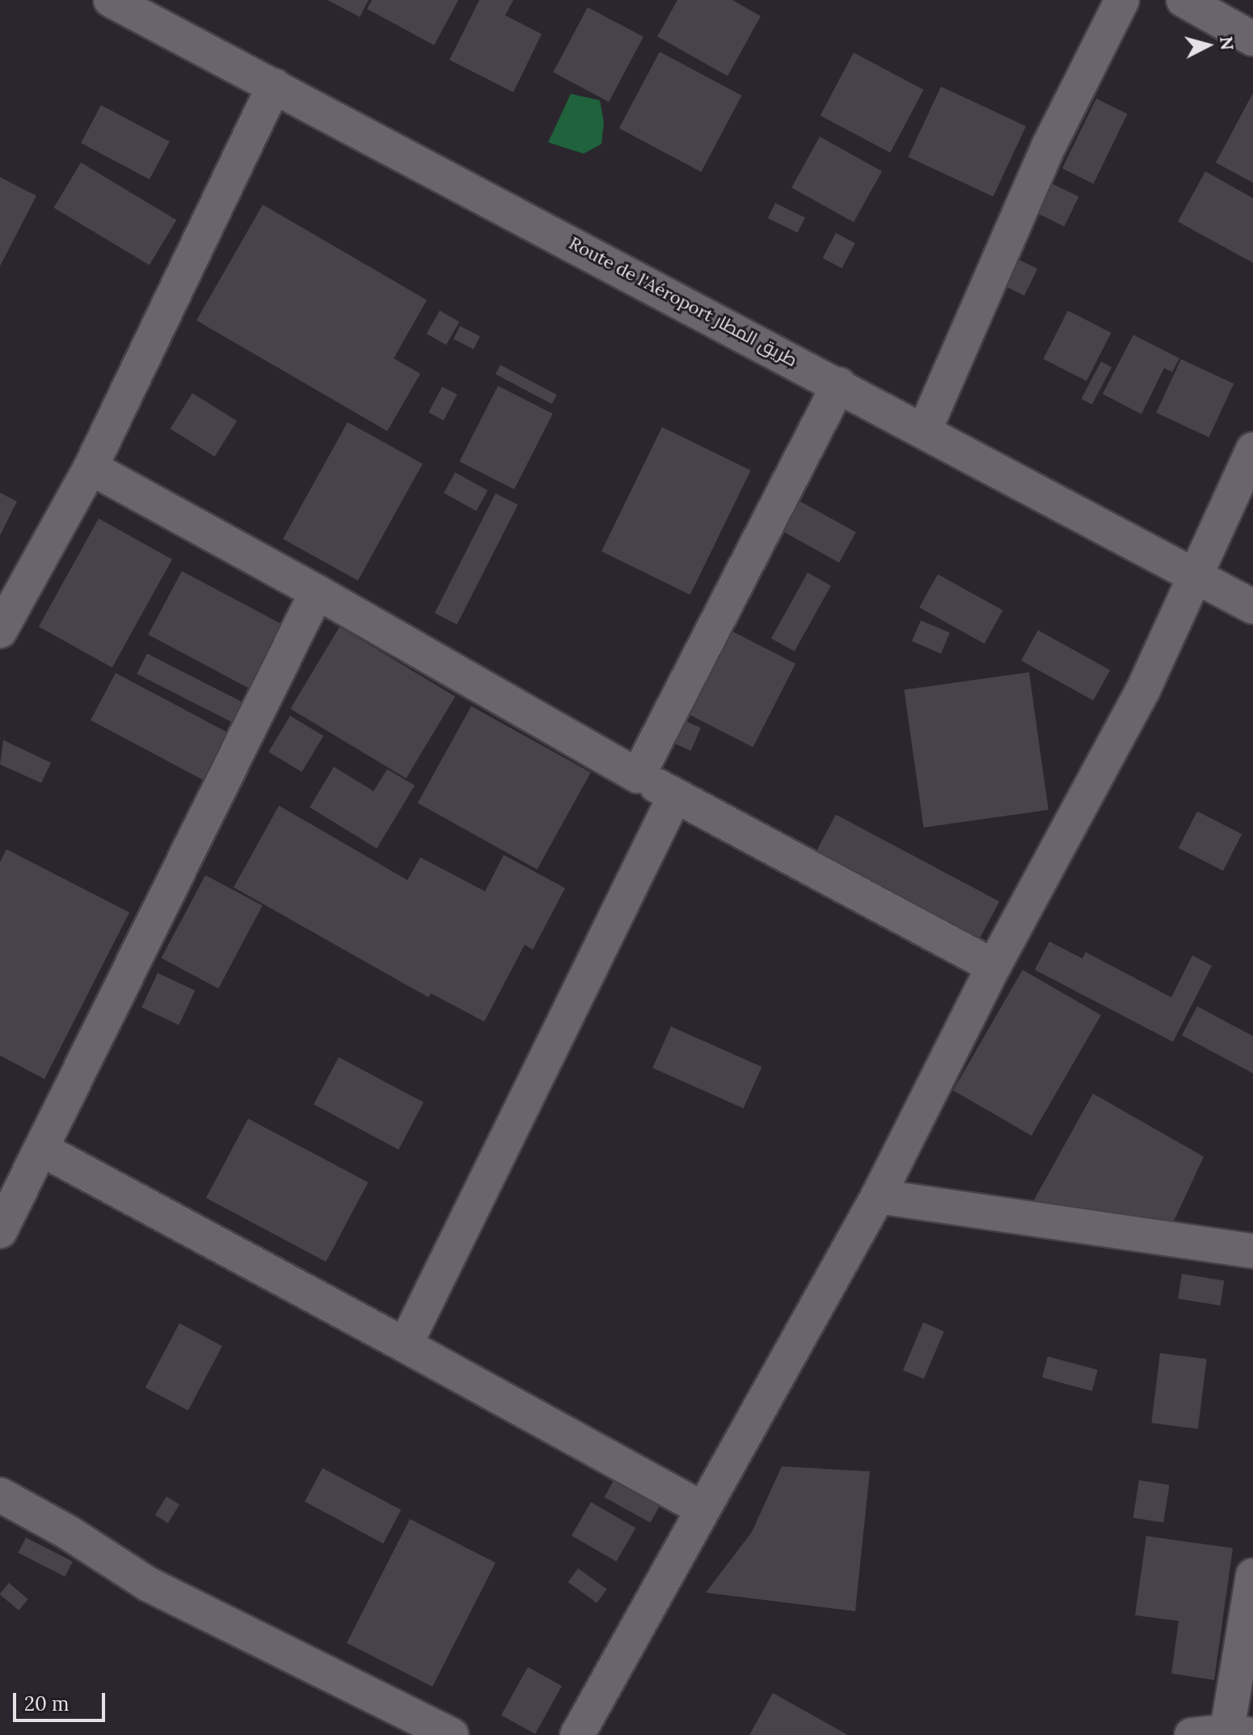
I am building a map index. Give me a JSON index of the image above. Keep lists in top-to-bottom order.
{
  "streets": {
    "street": ["Route de l'Aéroport طريق المطار"]
  },
  "scale_bar": "20 m",
  "north": "right"
}
